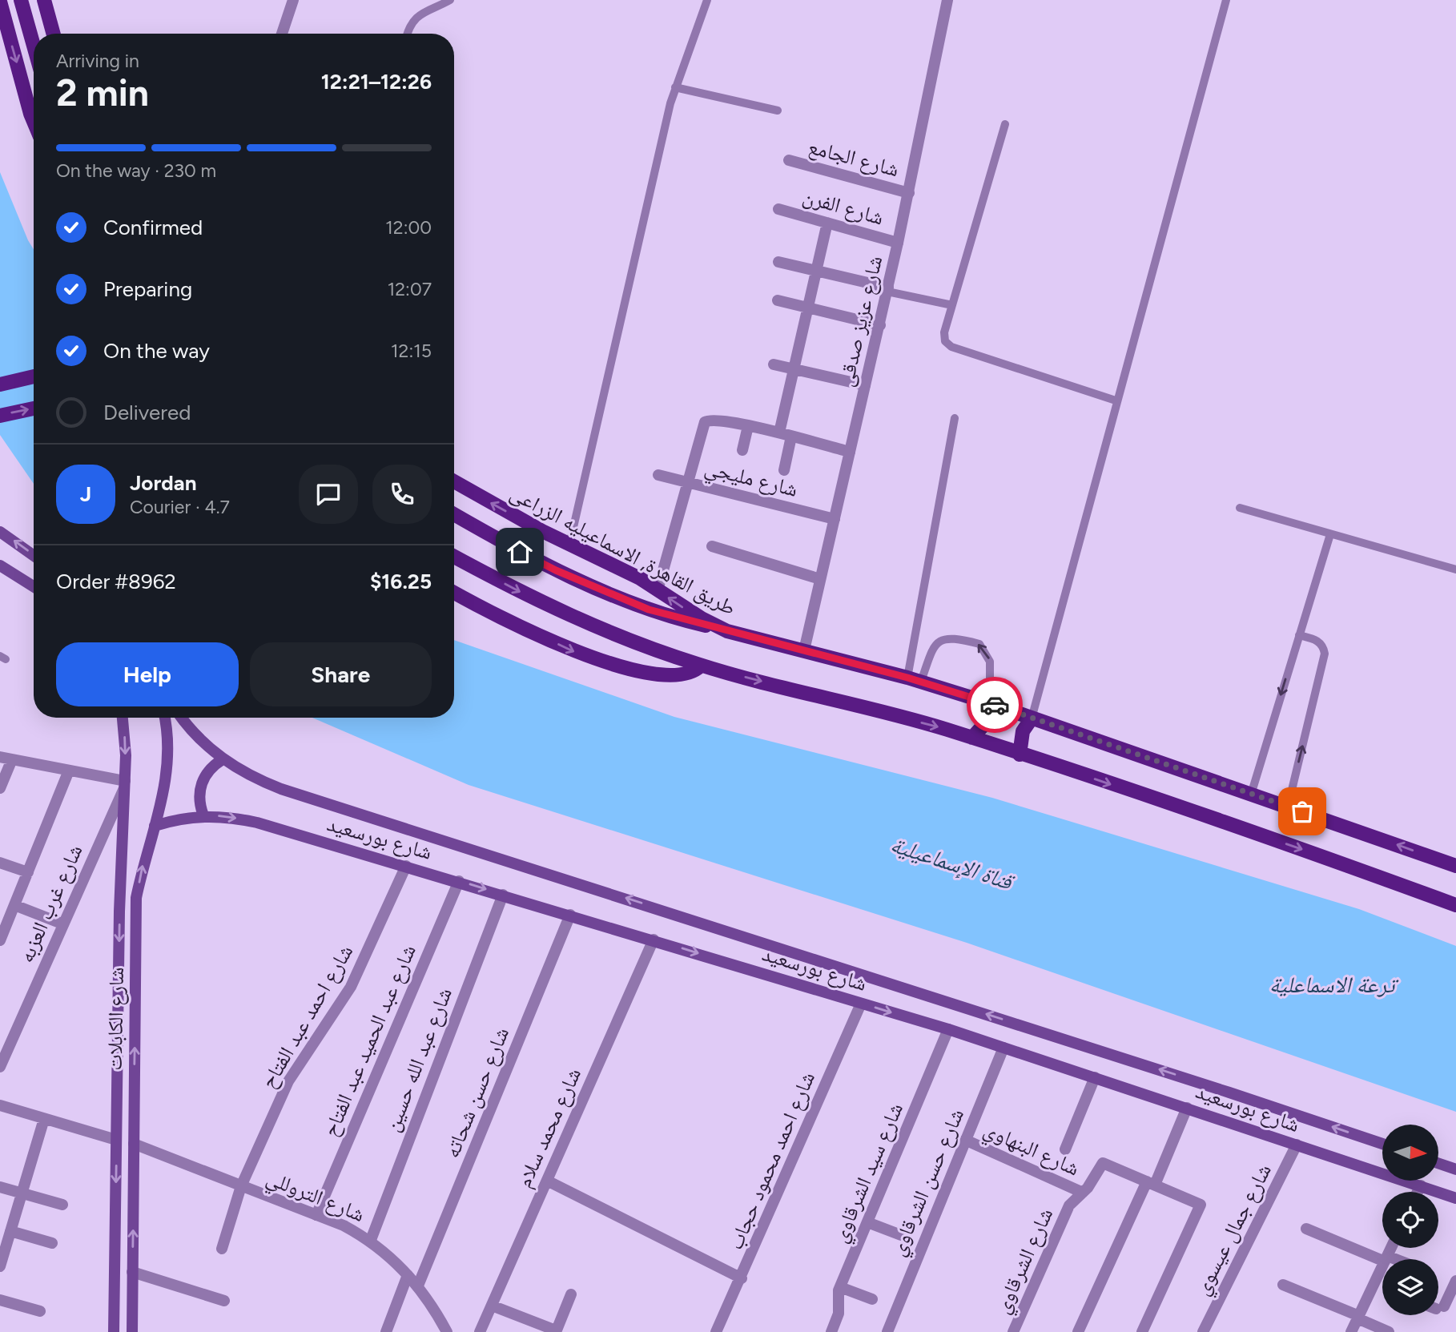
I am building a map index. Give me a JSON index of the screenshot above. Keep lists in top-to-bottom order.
{
  "streets": {
    "main road": ["طريق القاهرة, الاسماعيليه الزراعى", "شارع بورسعيد", "شارع الكابلات"],
    "street": [
      "شارع الجامع",
      "شارع الفرن",
      "شارع عزيز صدقى",
      "شارع مليجي",
      "شارع غرب العزبه",
      "شارع احمد عبد الفتاح",
      "شارع عبد الحميد عبد الفتاح",
      "شارع عبد الله حسين",
      "شارع حسن شحاته",
      "شارع محمد سلام",
      "شارع البنهاوي",
      "شارع احمد محمود حجاب",
      "شارع سيد الشرقاوي",
      "شارع حسن الشرقاوي",
      "شارع التروللي",
      "شارع جمال عيسوي",
      "شارع الشرقاوي"
    ]
  },
  "crossings": [
    ["شارع الجامع", "شارع عزيز صدقى"],
    ["شارع الفرن", "شارع عزيز صدقى"],
    ["شارع عزيز صدقى", "شارع مليجي"],
    ["شارع عزيز صدقى", "طريق القاهرة, الاسماعيليه الزراعى"],
    ["شارع بورسعيد", "شارع احمد عبد الفتاح"],
    ["شارع بورسعيد", "شارع الكابلات"],
    ["شارع بورسعيد", "شارع عبد الحميد عبد الفتاح"],
    ["شارع بورسعيد", "شارع عبد الله حسين"],
    ["شارع بورسعيد", "شارع حسن شحاته"],
    ["شارع بورسعيد", "شارع محمد سلام"],
    ["شارع بورسعيد", "شارع احمد محمود حجاب"],
    ["شارع بورسعيد", "شارع سيد الشرقاوي"],
    ["شارع بورسعيد", "شارع حسن الشرقاوي"],
    ["شارع بورسعيد", "شارع جمال عيسوي"],
    ["شارع غرب العزبه", "شارع الكابلات"],
    ["شارع احمد عبد الفتاح", "شارع التروللي"],
    ["شارع الكابلات", "شارع التروللي"],
    ["شارع عبد الحميد عبد الفتاح", "شارع التروللي"],
    ["شارع عبد الله حسين", "شارع التروللي"],
    ["شارع حسن شحاته", "شارع التروللي"],
    ["شارع البنهاوي", "شارع حسن الشرقاوي"],
    ["شارع البنهاوي", "شارع الشرقاوي"]
  ],
  "water": ["قناة الإسماعيلية", "ترعة الاسماعلية"],
  "north": "right",
  "page": {
    "heading": ["2 min", "Arriving in", "12:21–12:26"],
    "panel": [
      "Jordan",
      "Courier · 4.7",
      "Order #8962",
      "$16.25"
    ],
    "bar": "On the way · 230 m",
    "list": [
      ["Confirmed", "12:00"],
      ["Preparing", "12:07"],
      ["On the way", "12:15"],
      "Delivered"
    ],
    "round": "J",
    "buttons": ["Help", "Share"]
  }
}
